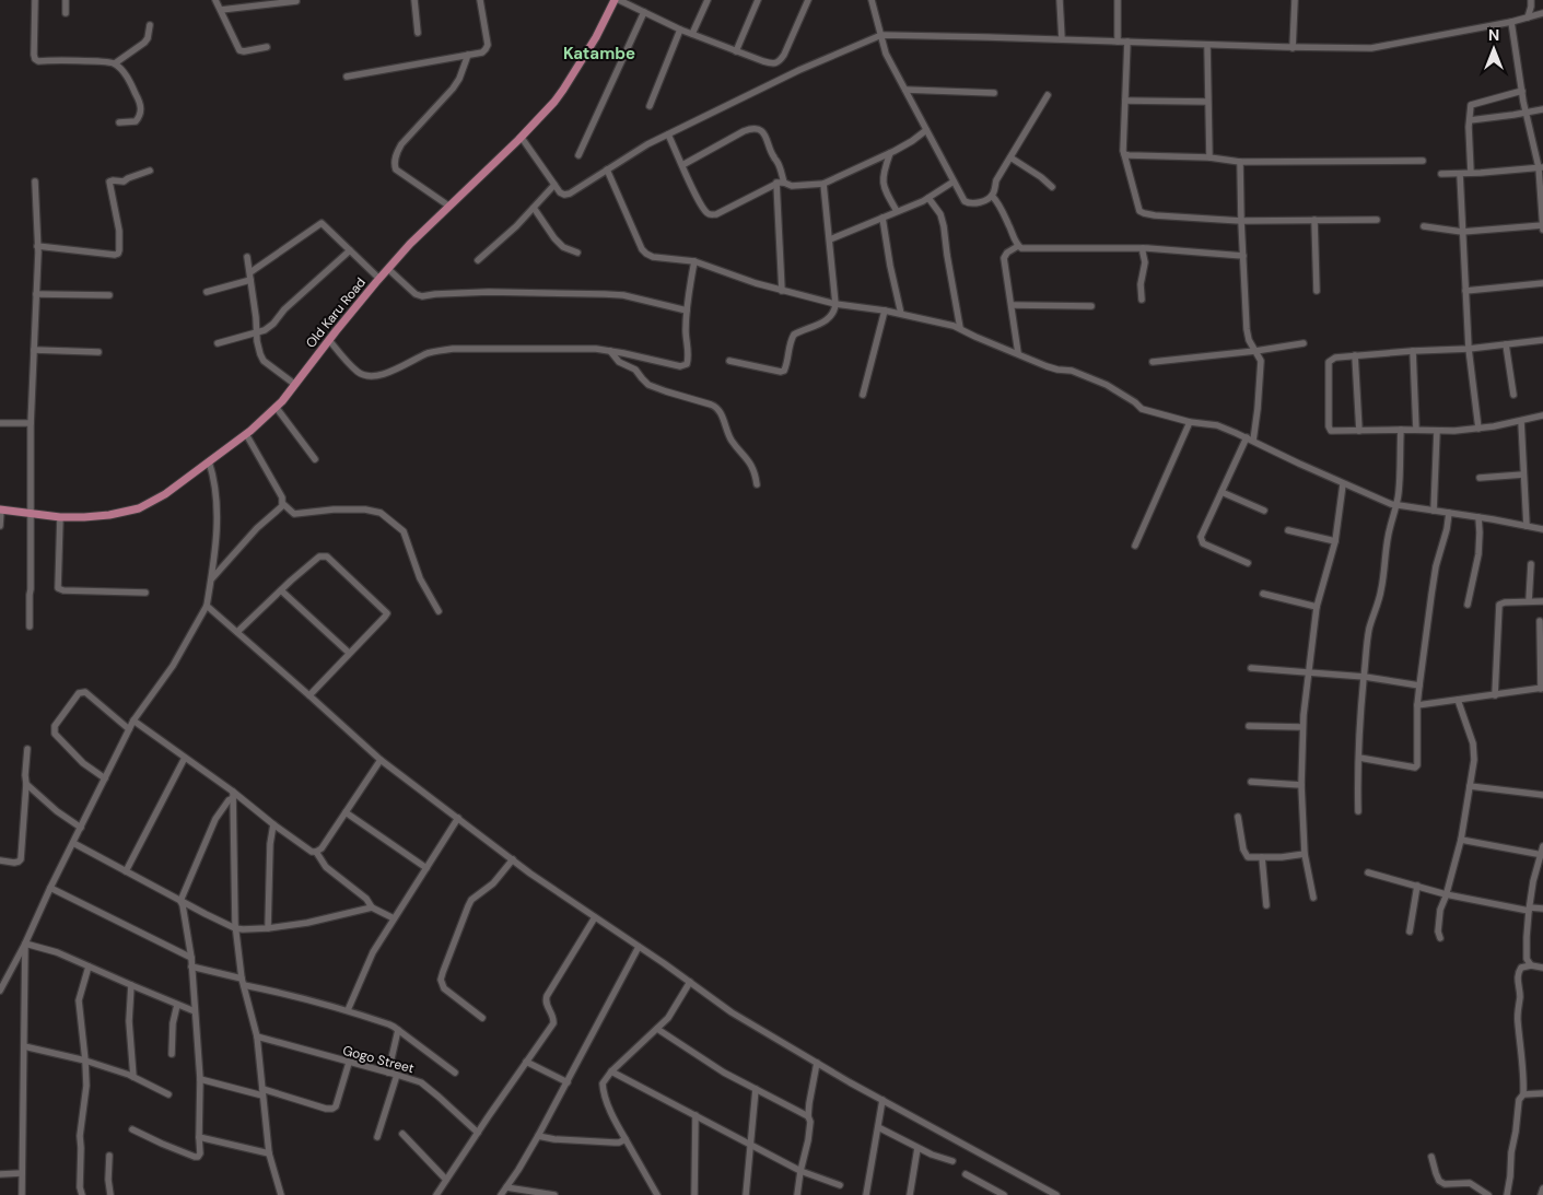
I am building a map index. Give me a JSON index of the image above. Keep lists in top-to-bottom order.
{
  "streets": {
    "main road": ["Old Karu Road"],
    "street": ["Gogo Street"]
  },
  "districts": ["Katambe"],
  "north": "top"
}
